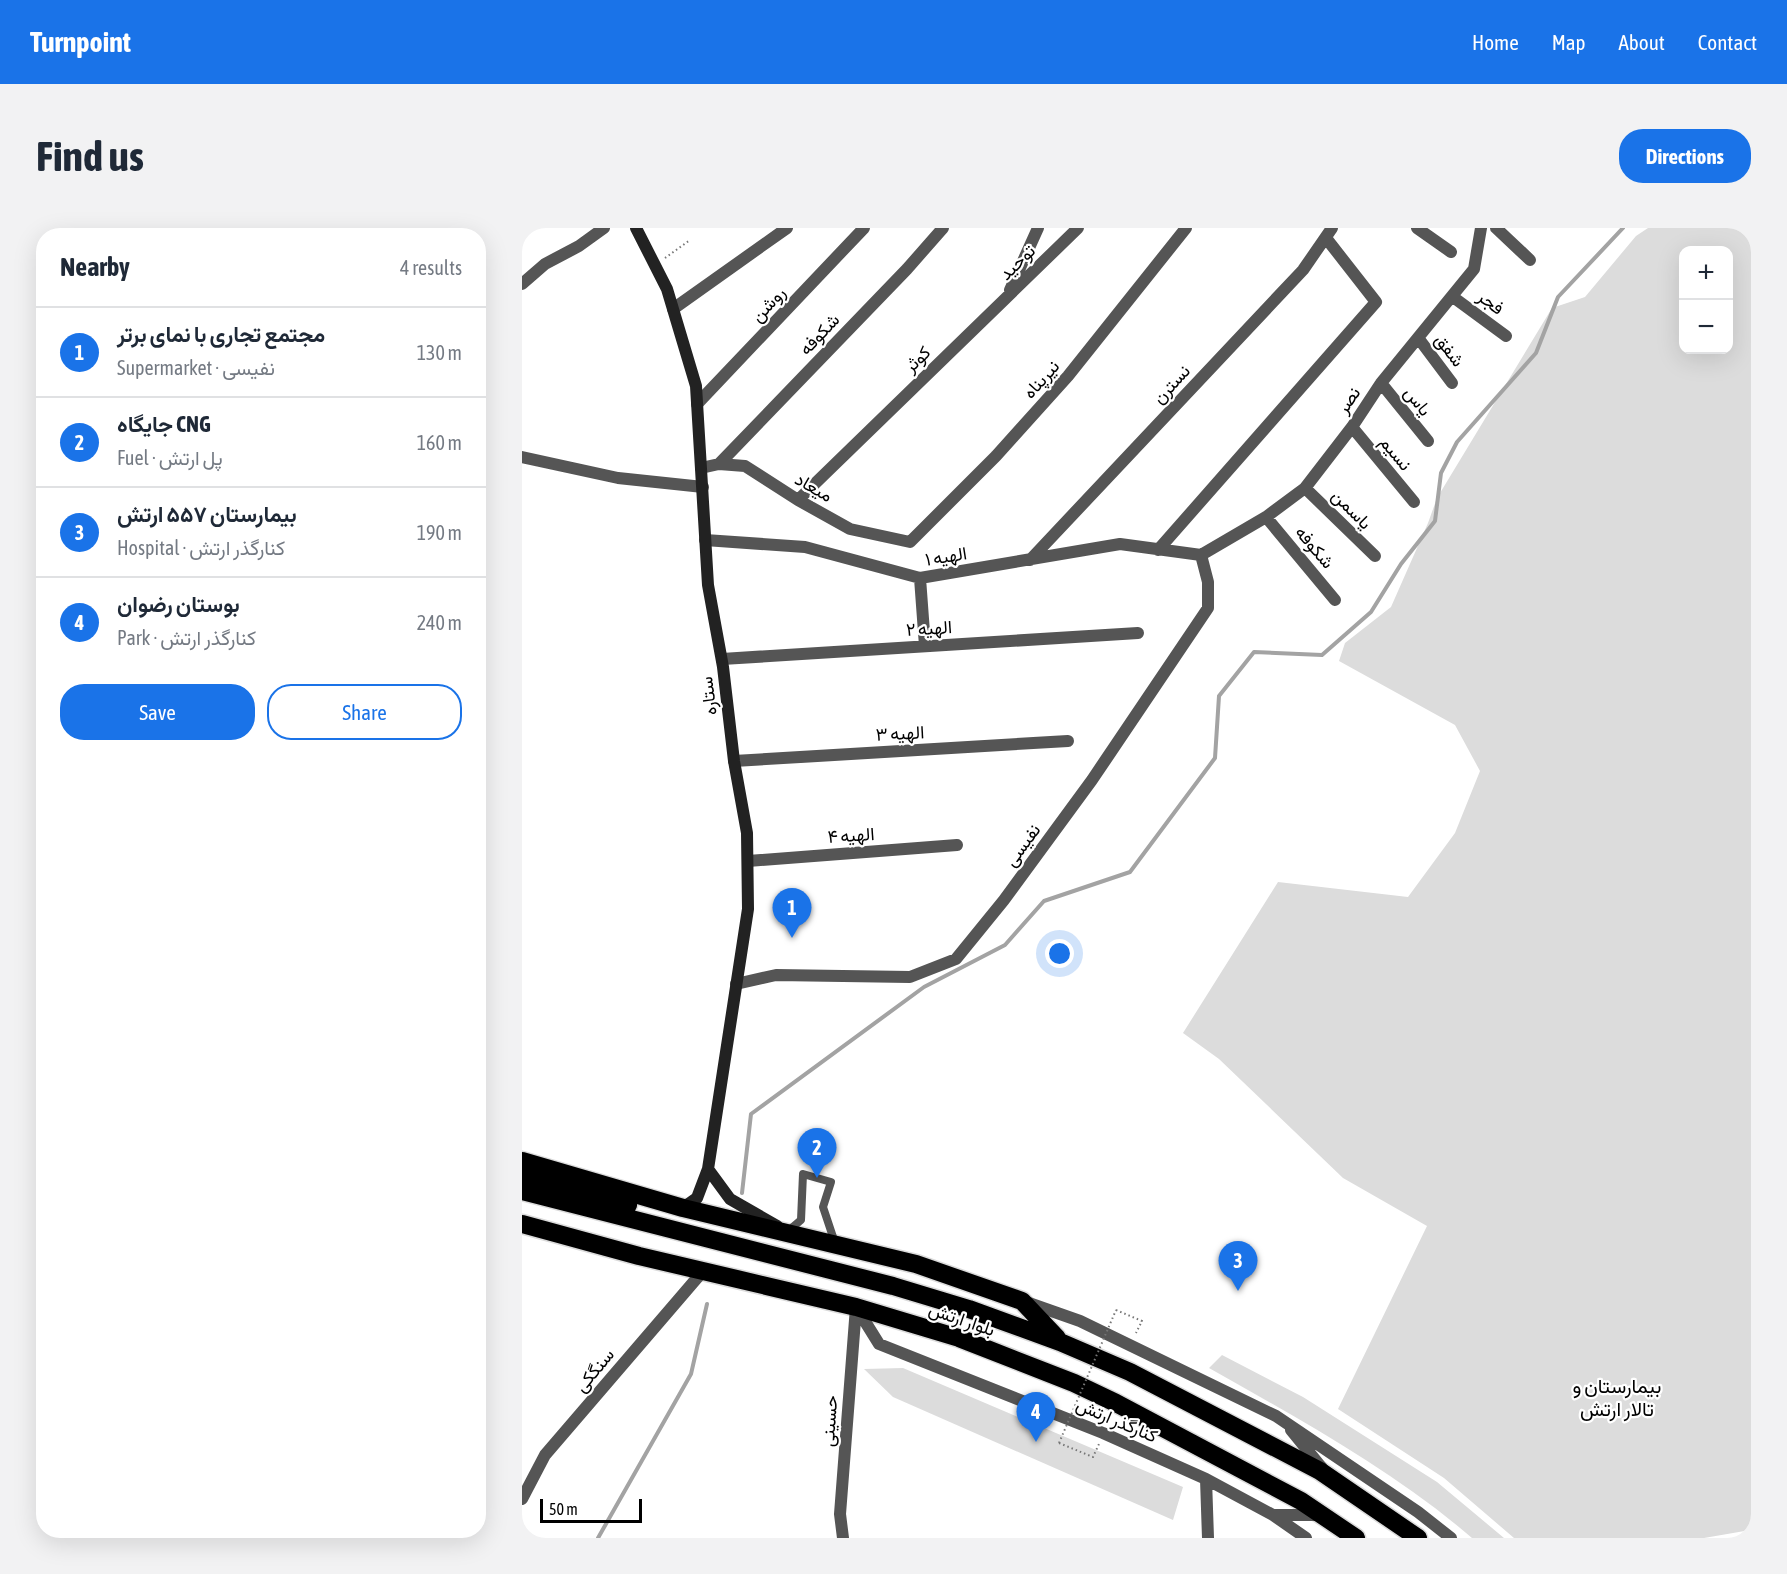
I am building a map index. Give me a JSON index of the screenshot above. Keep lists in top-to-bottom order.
{
  "streets": {
    "highway": ["بلوار ارتش"],
    "street": [
      "توحید",
      "فجر",
      "روشن",
      "شکوفه",
      "شفق",
      "کوثر",
      "نیرپناه",
      "نسترن",
      "نصر",
      "یاس",
      "نسیم",
      "میعاد",
      "یاسمن",
      "الهیه ۱",
      "الهیه ۲",
      "ستاره",
      "الهیه ۳",
      "الهیه ۴",
      "نفیسی",
      "سنگکی",
      "کنارگذر ارتش",
      "حسینی"
    ]
  },
  "crossings": [
    ["توحید", "کوثر"],
    ["فجر", "نصر"],
    ["روشن", "ستاره"],
    ["شکوفه", "نصر"],
    ["شکوفه", "میعاد"],
    ["شفق", "نصر"],
    ["کوثر", "میعاد"],
    ["نیرپناه", "میعاد"],
    ["نسترن", "الهیه ۱"],
    ["نصر", "یاس"],
    ["نصر", "نسیم"],
    ["نصر", "یاسمن"],
    ["نصر", "الهیه ۱"],
    ["نصر", "نفیسی"],
    ["میعاد", "ستاره"],
    ["الهیه ۱", "ستاره"],
    ["الهیه ۱", "نفیسی"],
    ["الهیه ۲", "ستاره"],
    ["ستاره", "الهیه ۳"],
    ["ستاره", "الهیه ۴"],
    ["ستاره", "نفیسی"],
    ["بلوار ارتش", "سنگکی"],
    ["بلوار ارتش", "کنارگذر ارتش"],
    ["بلوار ارتش", "حسینی"],
    ["کنارگذر ارتش", "حسینی"]
  ],
  "districts": ["بیمارستان و تالار ارتش"],
  "scale_bar": "50 m",
  "page": {
    "header": "Turnpoint",
    "nav": [
      "Home",
      "Map",
      "About",
      "Contact"
    ],
    "buttons": [
      "Directions",
      ["Save", "Share"]
    ],
    "title": "Find us",
    "heading": ["Nearby", "4 results"],
    "map_buttons": ["+", "−"],
    "list": [
      {
        "mark": "1",
        "name": "مجتمع تجاری با نمای برتر",
        "note": "Supermarket · نفیسی",
        "value": "130 m"
      },
      {
        "mark": "2",
        "name": "جایگاه CNG",
        "note": "Fuel · پل ارتش",
        "value": "160 m"
      },
      {
        "mark": "3",
        "name": "بیمارستان ۵۵۷ ارتش",
        "note": "Hospital · کنارگذر ارتش",
        "value": "190 m"
      },
      {
        "mark": "4",
        "name": "بوستان رضوان",
        "note": "Park · کنارگذر ارتش",
        "value": "240 m"
      }
    ],
    "pins": [
      "1",
      "2",
      "3",
      "4"
    ],
    "scale": "50 m"
  }
}
